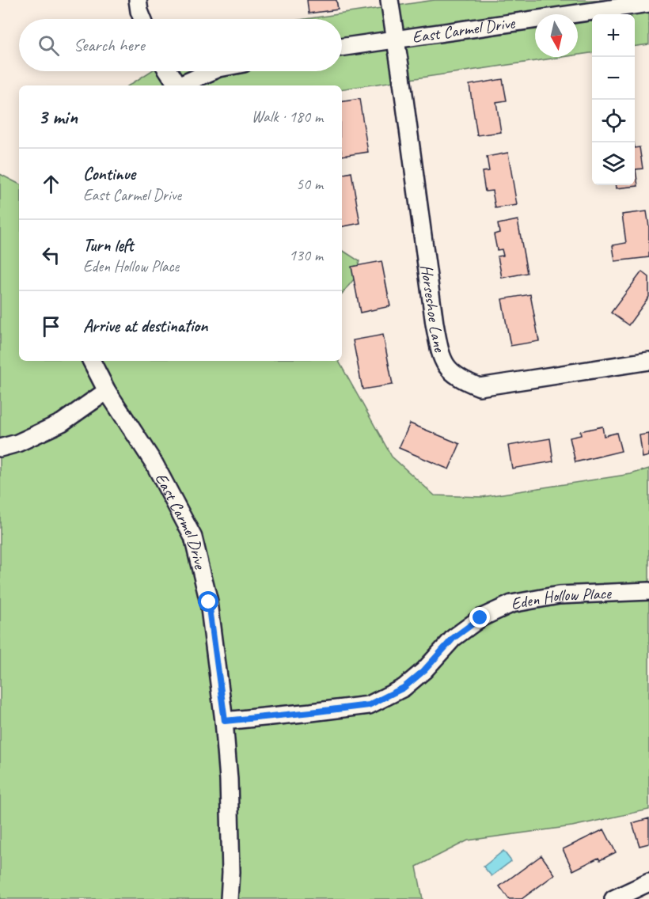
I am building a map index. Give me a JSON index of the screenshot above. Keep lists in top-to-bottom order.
{
  "streets": {
    "street": ["East Carmel Drive", "Horseshoe Lane", "Eden Hollow Place"]
  },
  "crossings": [
    ["East Carmel Drive", "Horseshoe Lane"],
    ["East Carmel Drive", "Eden Hollow Place"]
  ],
  "north": "bottom",
  "page": {
    "map_buttons": ["+", "−"],
    "search": "Search here",
    "heading": ["3 min", "Walk · 180 m"],
    "list": [
      ["Continue", "East Carmel Drive", "50 m"],
      ["Turn left", "Eden Hollow Place", "130 m"],
      "Arrive at destination"
    ]
  }
}
